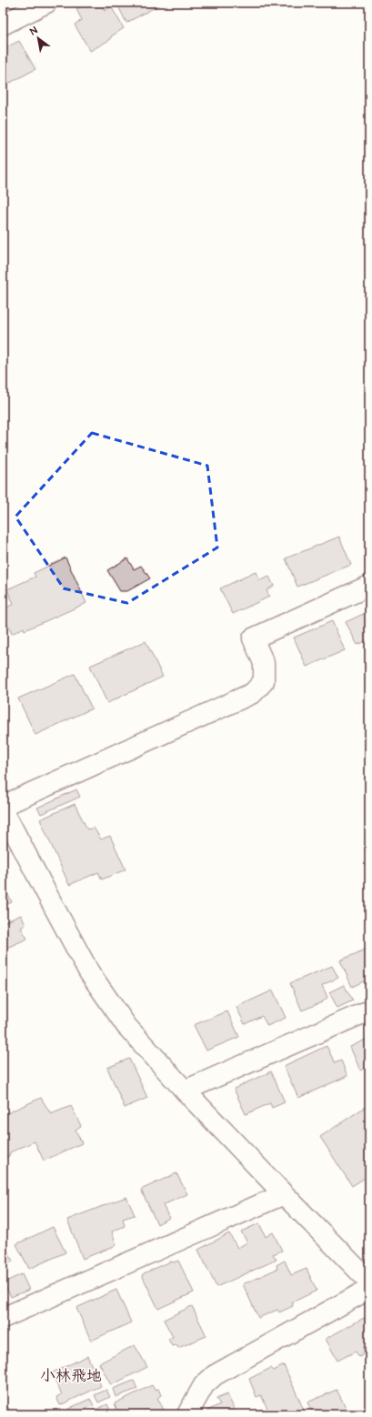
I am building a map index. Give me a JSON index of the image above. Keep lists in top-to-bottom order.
{
  "districts": ["小林飛地"],
  "north": "top left"
}
